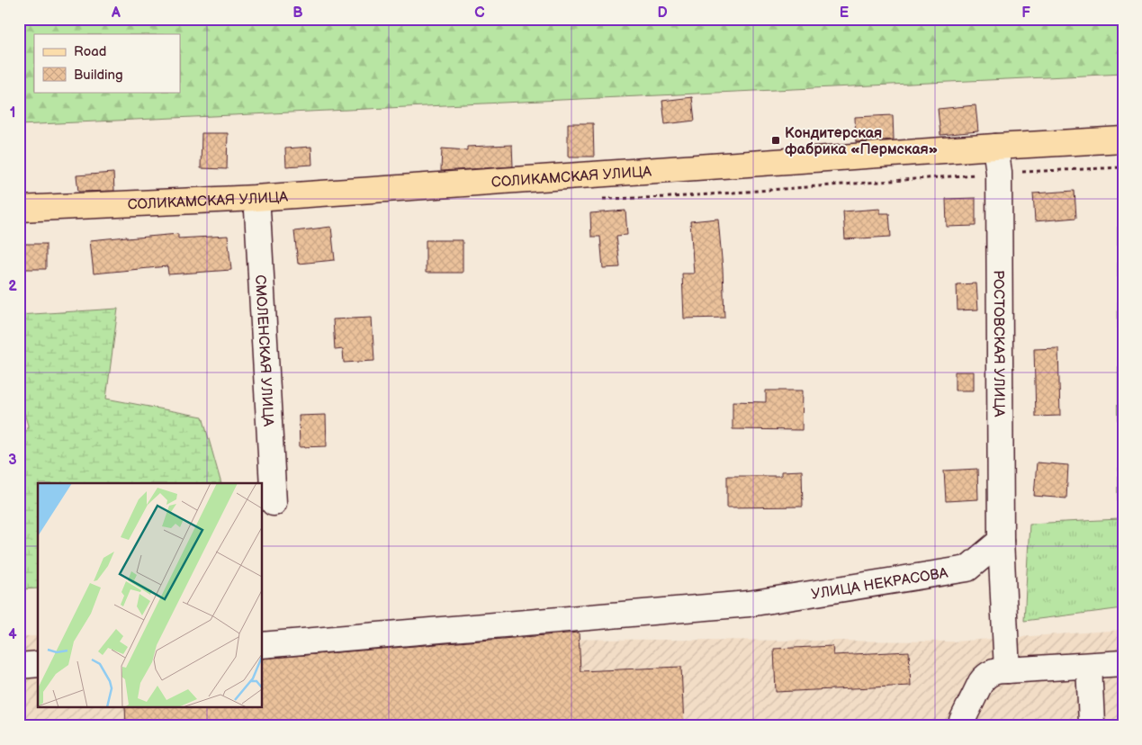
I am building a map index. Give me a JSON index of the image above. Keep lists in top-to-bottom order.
{
  "streets": {
    "main road": ["СОЛИКАМСКАЯ УЛИЦА"],
    "street": ["РОСТОВСКАЯ УЛИЦА", "СМОЛЕНСКАЯ УЛИЦА", "УЛИЦА НЕКРАСОВА"]
  },
  "crossings": [
    ["СОЛИКАМСКАЯ УЛИЦА", "РОСТОВСКАЯ УЛИЦА"],
    ["СОЛИКАМСКАЯ УЛИЦА", "СМОЛЕНСКАЯ УЛИЦА"],
    ["РОСТОВСКАЯ УЛИЦА", "УЛИЦА НЕКРАСОВА"]
  ],
  "places": {
    "transit": ["Кондитерская фабрика «Пермская»"]
  },
  "legend": ["Road", "Building"],
  "grid": {
    "columns": [
      "A",
      "B",
      "C",
      "D",
      "E",
      "F"
    ],
    "rows": [
      "1",
      "2",
      "3",
      "4"
    ]
  }
}
